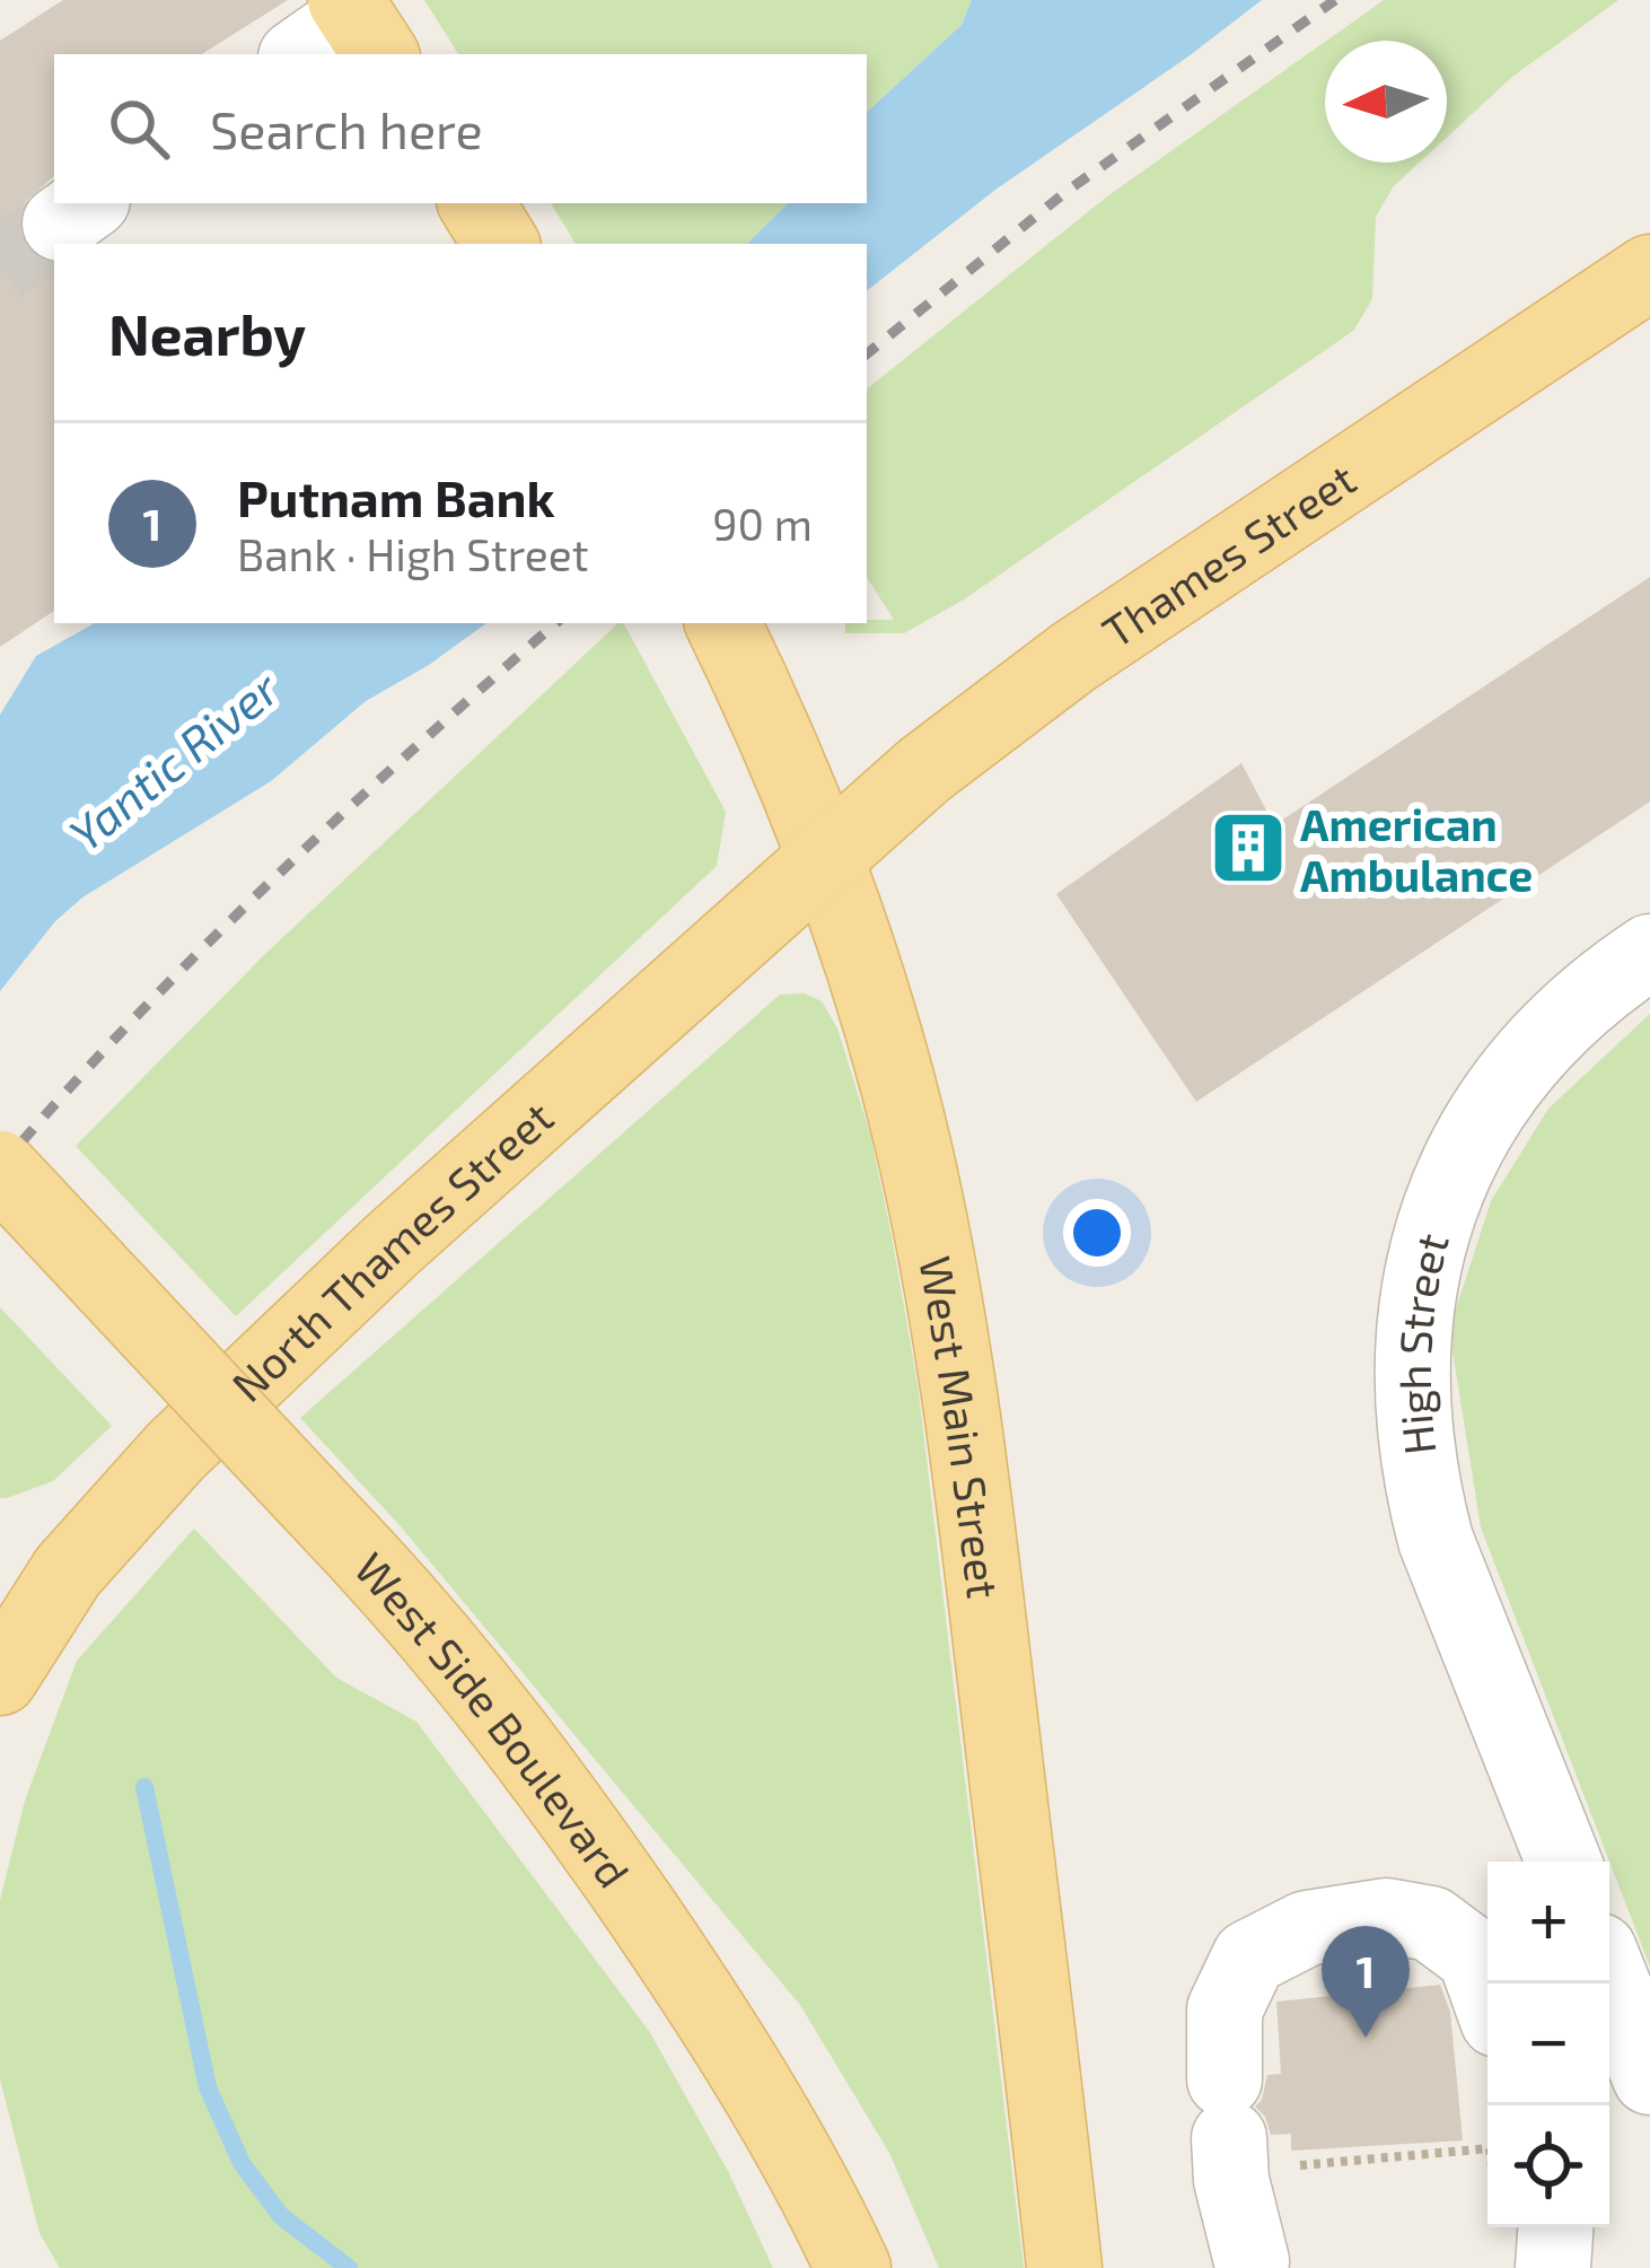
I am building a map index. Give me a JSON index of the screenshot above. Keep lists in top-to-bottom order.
{
  "streets": {
    "main road": [
      "Thames Street",
      "North Thames Street",
      "West Main Street",
      "West Side Boulevard"
    ],
    "street": ["High Street"]
  },
  "crossings": [
    ["Thames Street", "North Thames Street"],
    ["Thames Street", "West Main Street"],
    ["North Thames Street", "West Main Street"]
  ],
  "water": ["Yantic River"],
  "places": {
    "building": ["American Ambulance"]
  },
  "north": "left",
  "page": {
    "search": "Search here",
    "heading": "Nearby",
    "list": [
      {
        "mark": "1",
        "name": "Putnam Bank",
        "note": "Bank · High Street",
        "value": "90 m"
      }
    ],
    "map_buttons": ["+", "−"],
    "pins": "1"
  }
}
